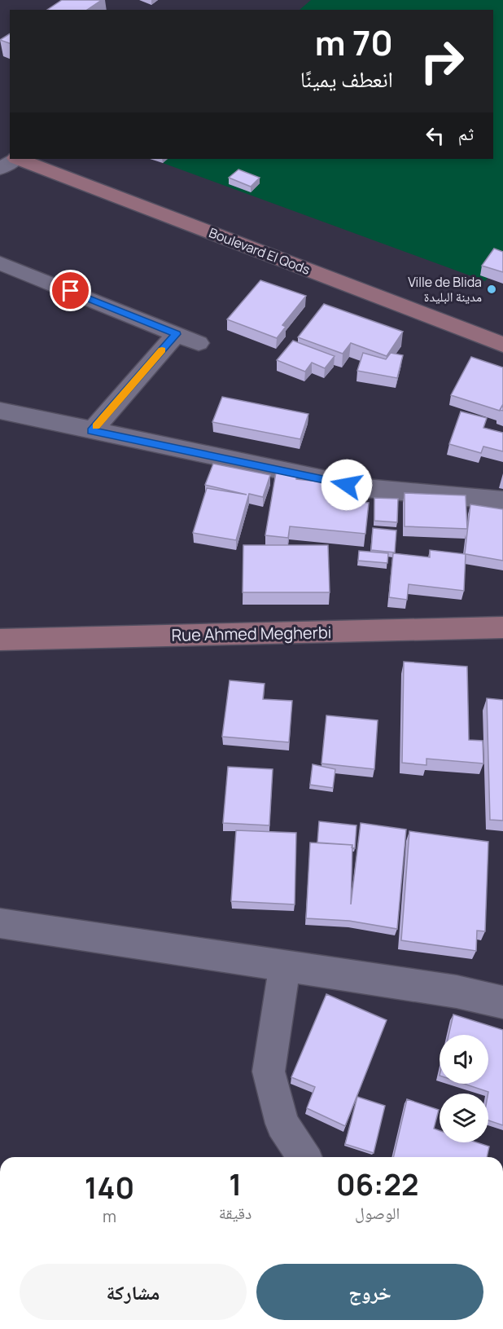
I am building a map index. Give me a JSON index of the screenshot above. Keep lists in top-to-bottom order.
{
  "streets": {
    "main road": ["Boulevard El Qods", "Rue Ahmed Megherbi"]
  },
  "places": ["Ville de Blida مدينة البليدة"],
  "page": {
    "turn": ["70 m", "انعطف يمينًا"],
    "then": "ثم",
    "eta": [
      "06:22",
      "الوصول",
      "1",
      "دقيقة",
      "140",
      "m"
    ],
    "buttons": ["خروج", "مشاركة"]
  }
}
